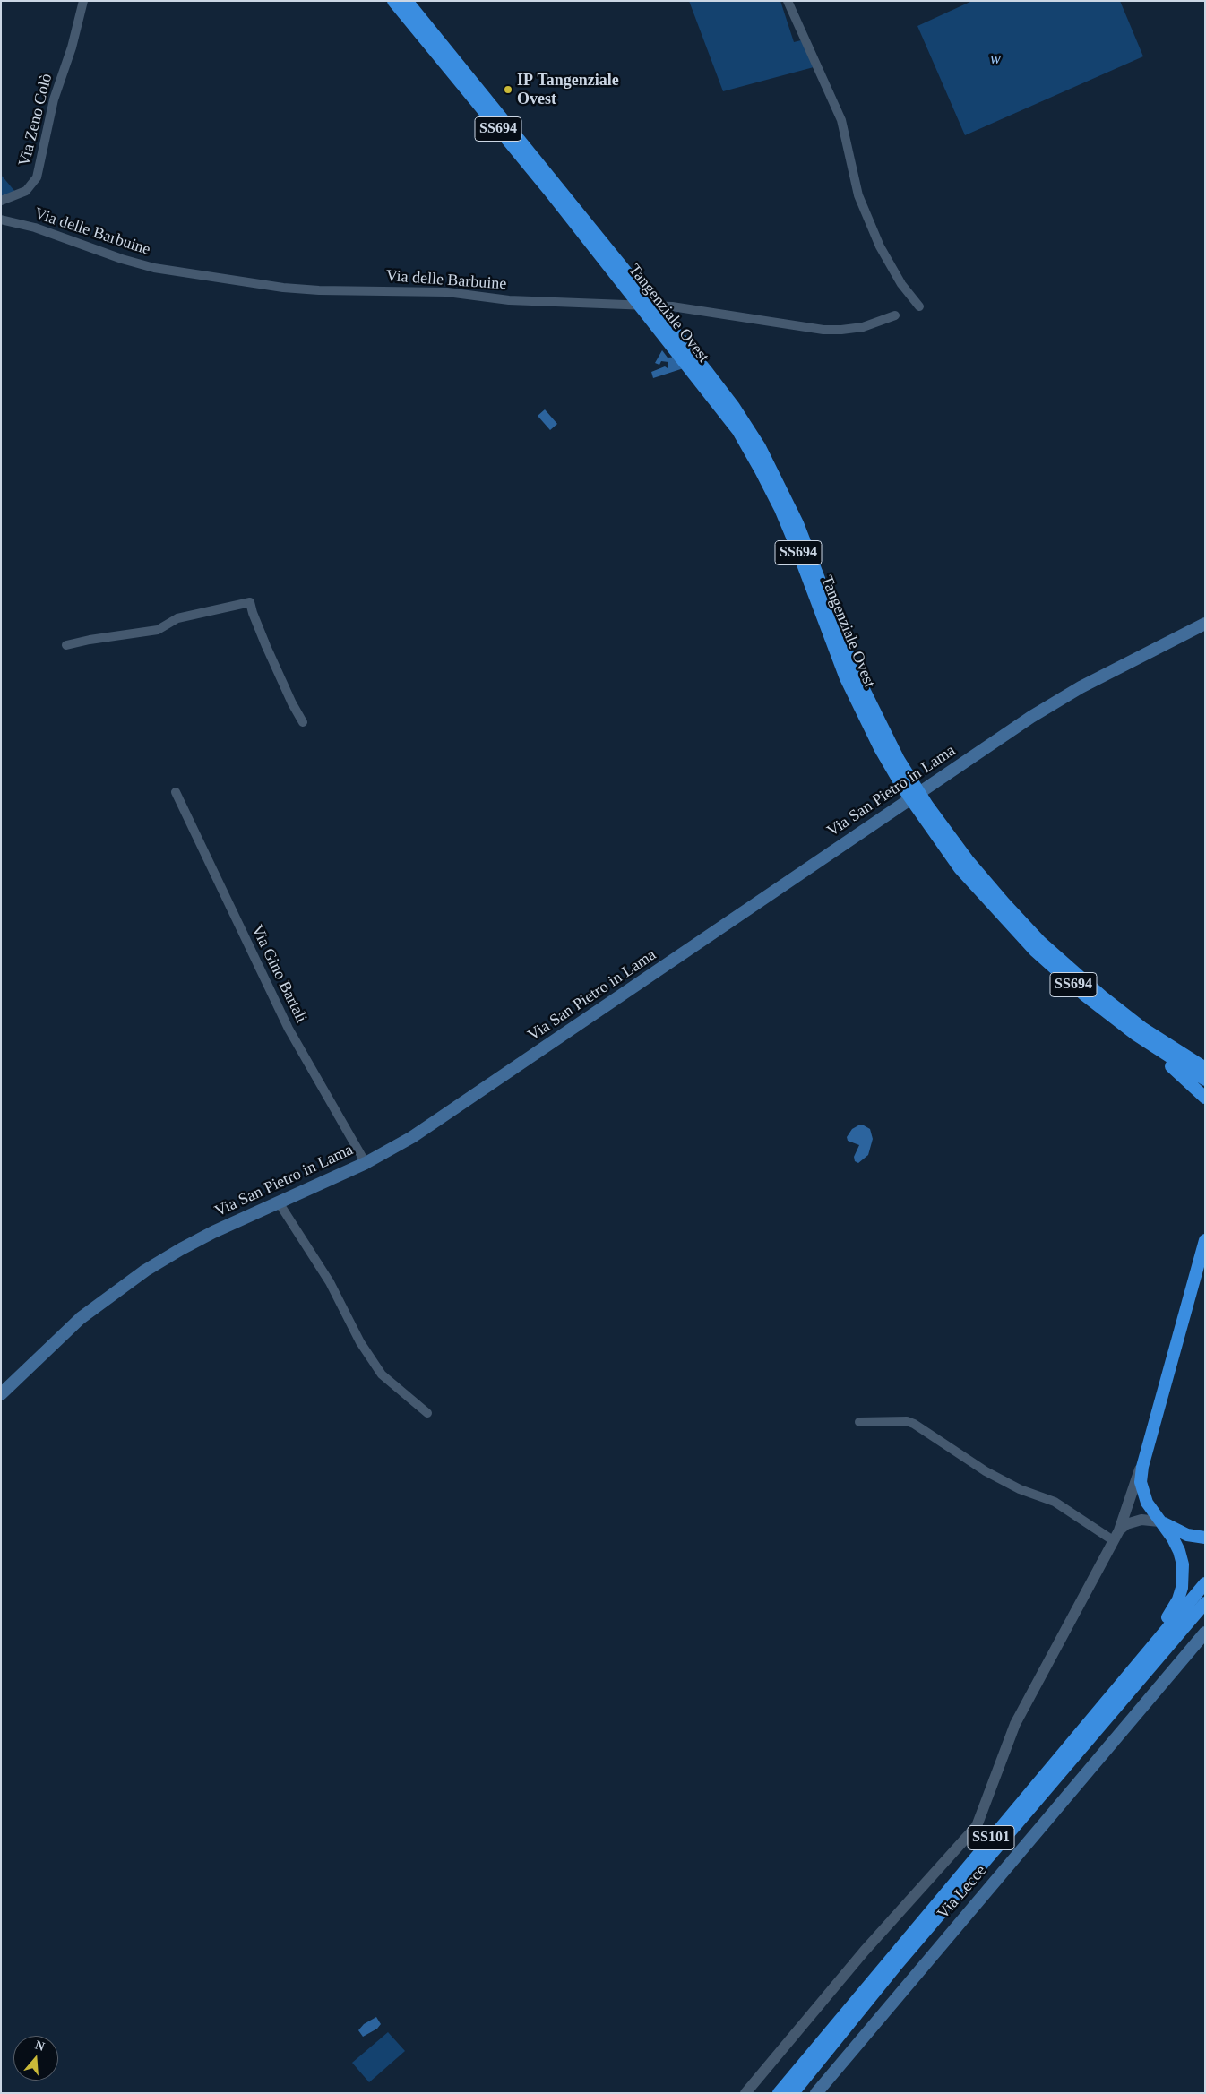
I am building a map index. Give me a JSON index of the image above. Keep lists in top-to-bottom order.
{
  "streets": {
    "highway": ["SS694", "Tangenziale Ovest", "SS101"],
    "main road": ["Via San Pietro in Lama", "Via Lecce"],
    "street": ["Via Zeno Colò", "Via delle Barbuine", "Via Gino Bartali"]
  },
  "crossings": [
    ["Via San Pietro in Lama", "Via Gino Bartali"]
  ],
  "parks": ["w"],
  "places": ["IP Tangenziale Ovest"],
  "north": "top"
}
